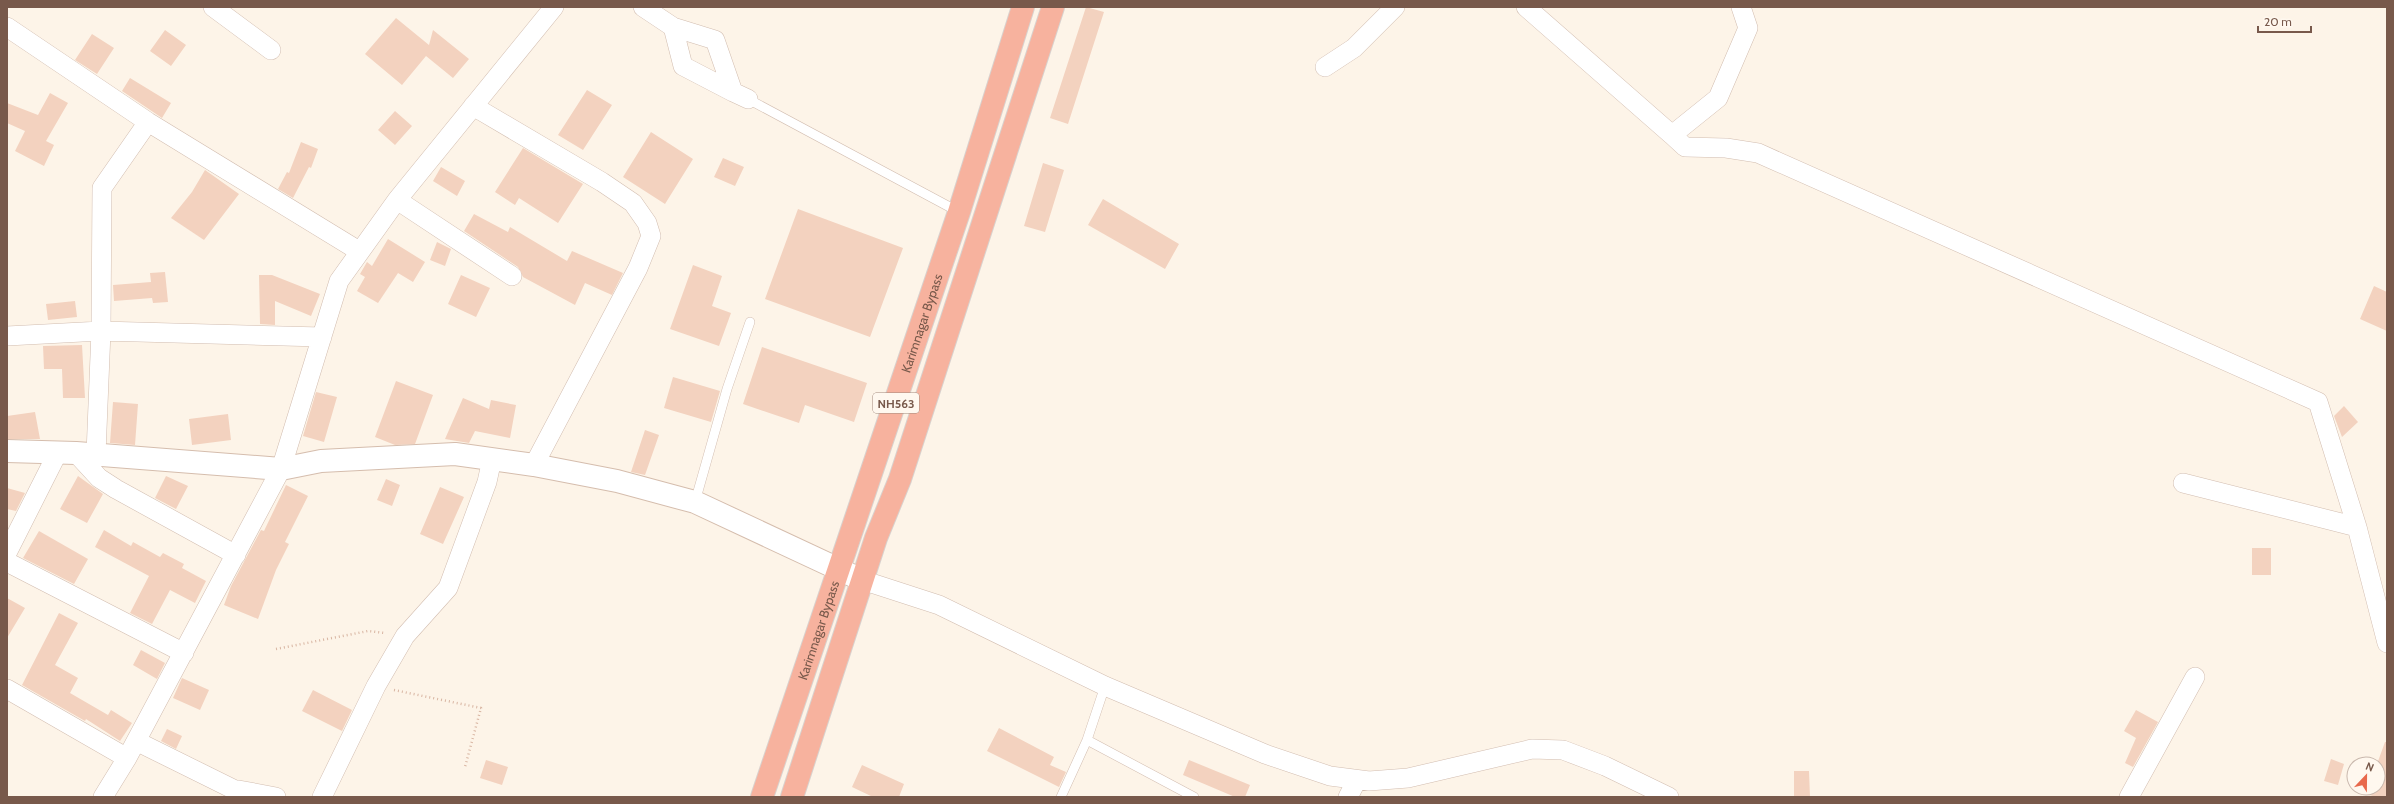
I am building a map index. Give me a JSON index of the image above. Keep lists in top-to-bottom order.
{
  "streets": {
    "highway": ["Karimnagar Bypass", "NH563"]
  },
  "scale_bar": "20 m",
  "north": "top"
}
